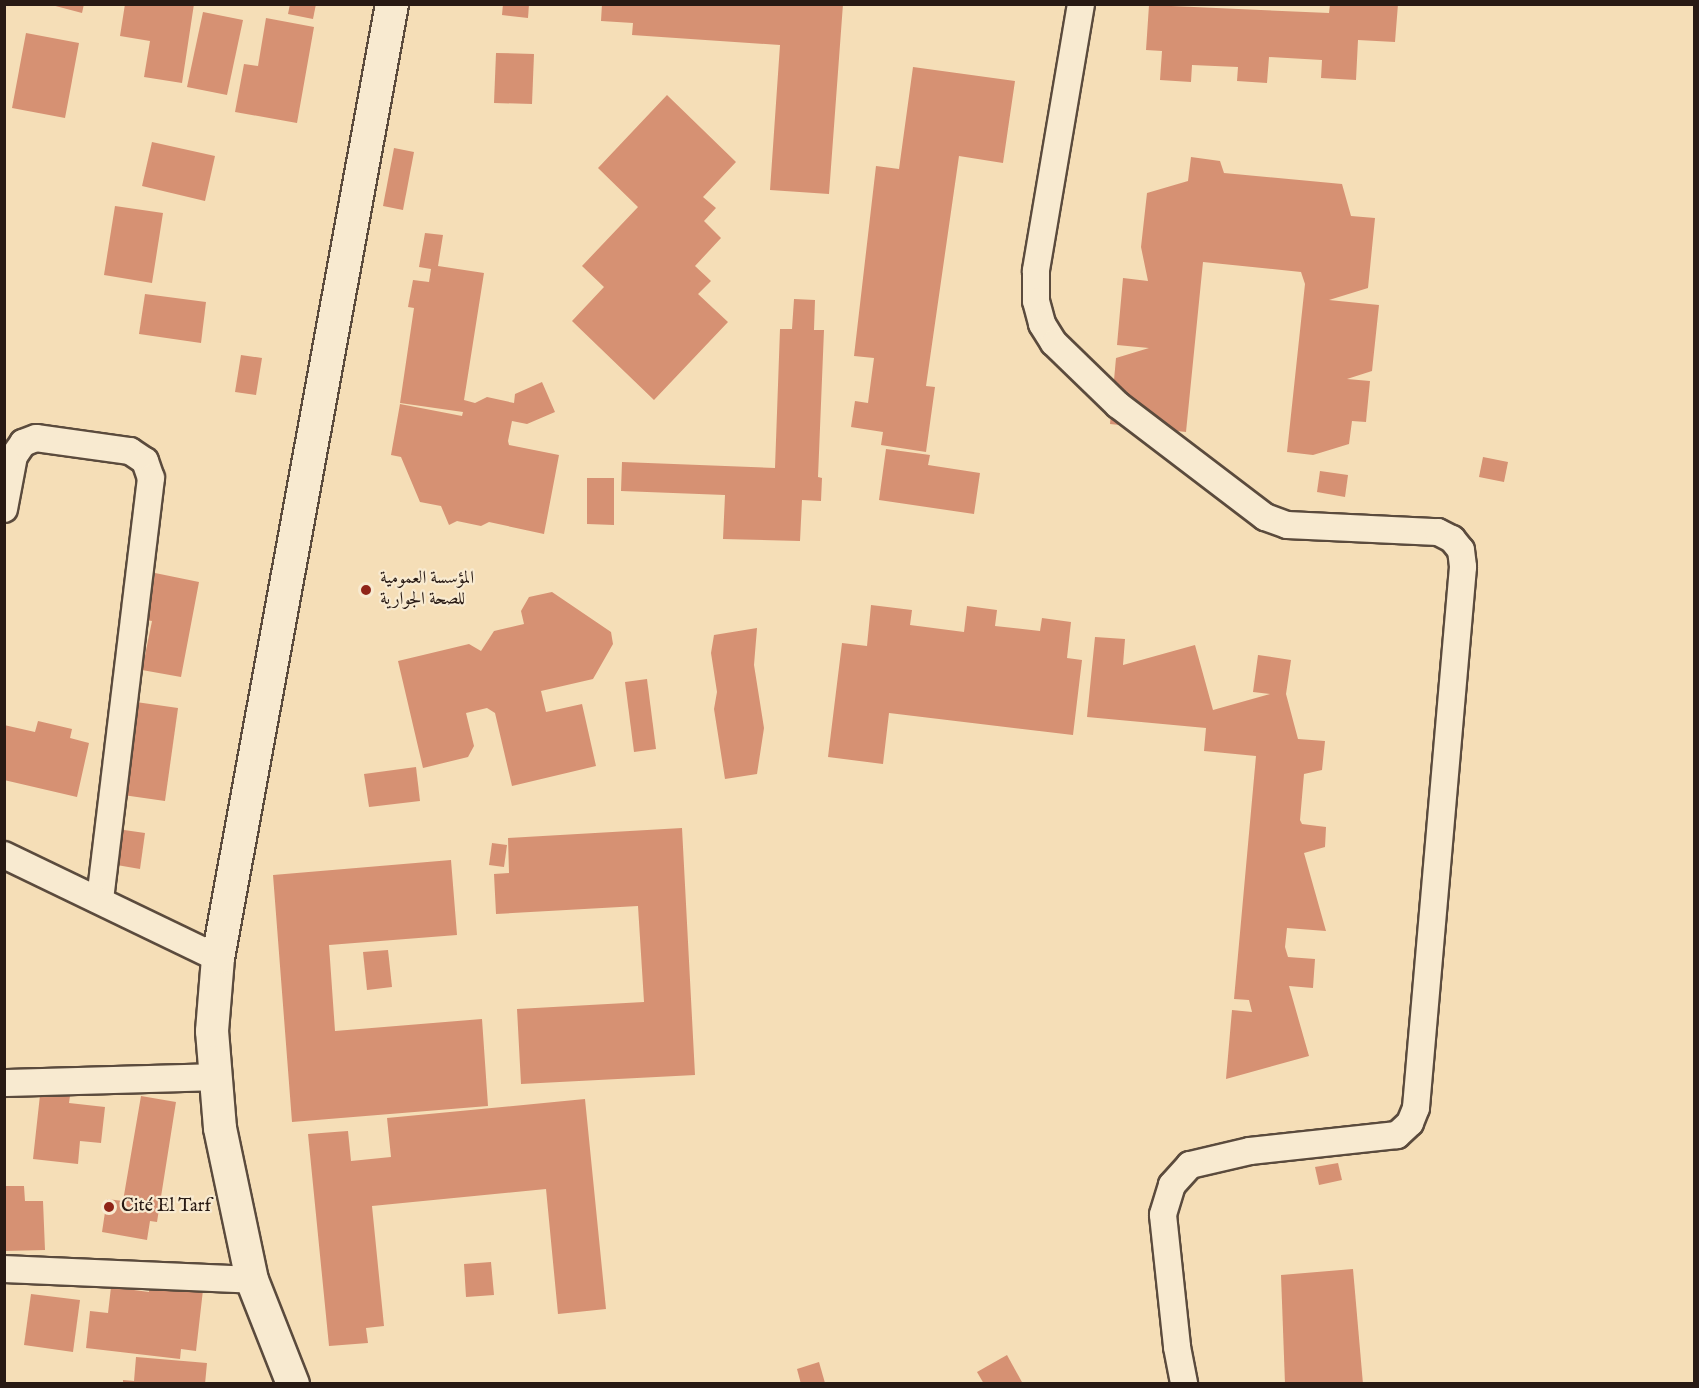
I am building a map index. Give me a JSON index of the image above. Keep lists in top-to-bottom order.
{
  "places": ["المؤسسة العمومية للصحة الجوارية", "Cité El Tarf"]
}
